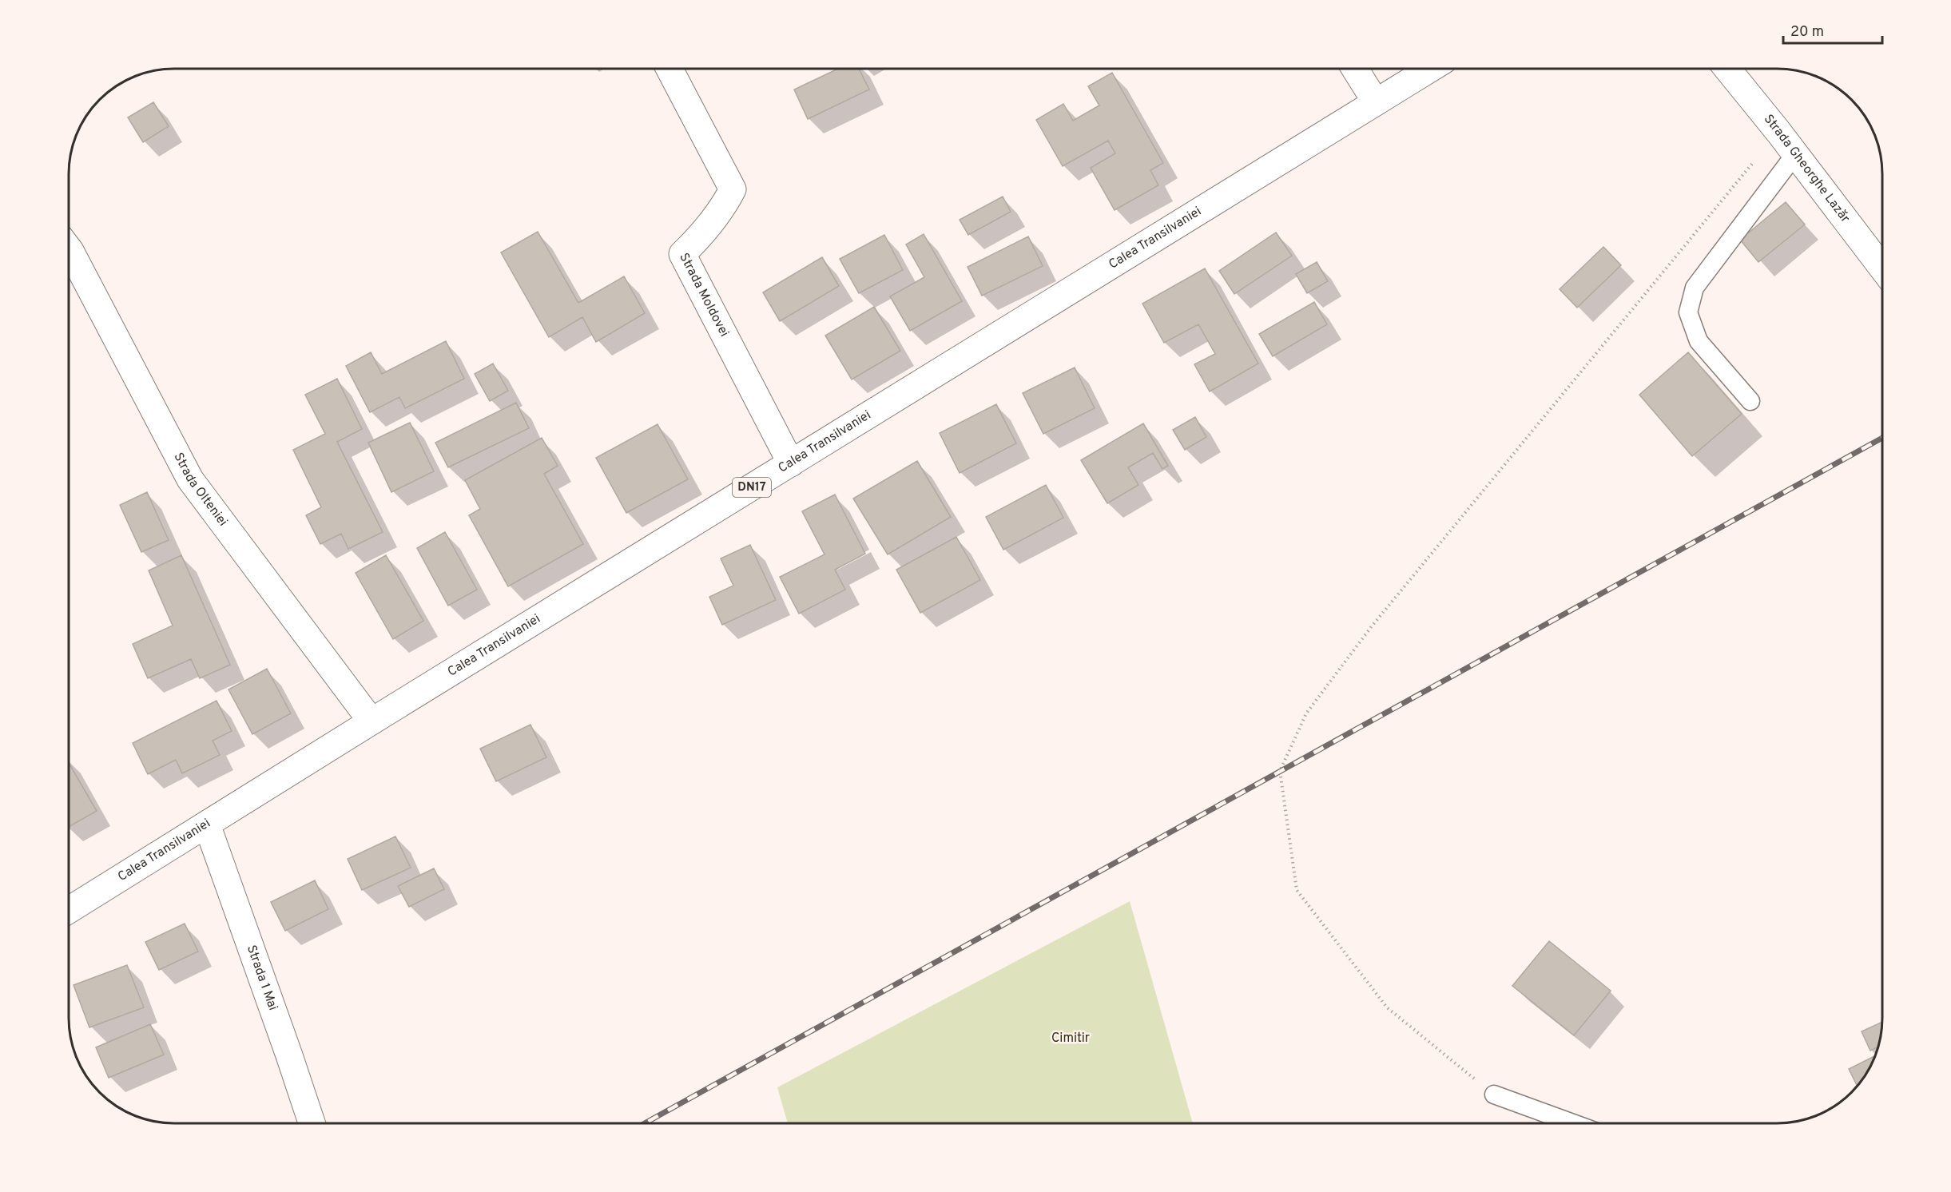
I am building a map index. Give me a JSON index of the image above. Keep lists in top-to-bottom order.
{
  "streets": {
    "main road": [
      "Strada Gheorghe Lazăr",
      "Calea Transilvaniei",
      "Strada Moldovei",
      "DN17",
      "Strada Olteniei",
      "Strada 1 Mai"
    ]
  },
  "crossings": [
    ["Calea Transilvaniei", "Strada Moldovei"],
    ["Calea Transilvaniei", "Strada Olteniei"],
    ["Calea Transilvaniei", "Strada 1 Mai"]
  ],
  "parks": ["Cimitir"],
  "scale_bar": "20 m"
}
